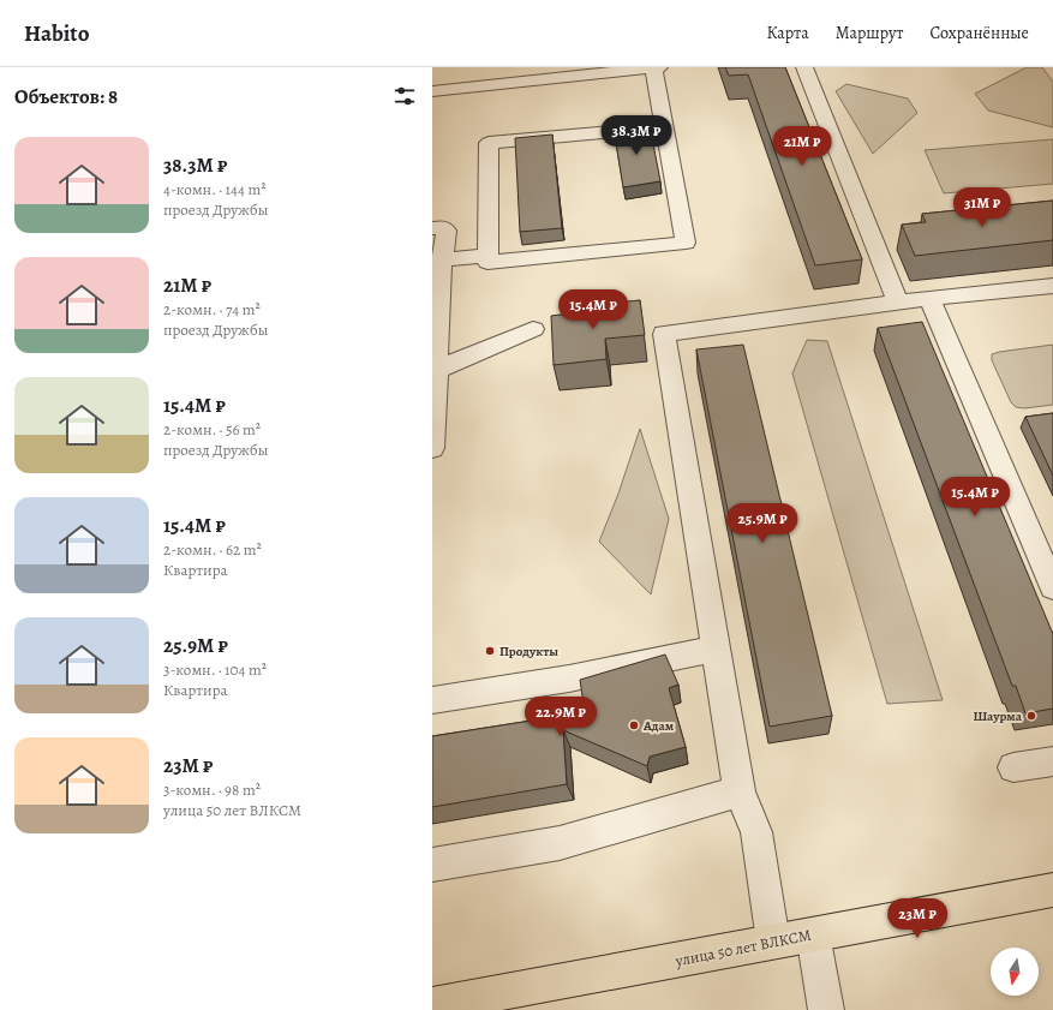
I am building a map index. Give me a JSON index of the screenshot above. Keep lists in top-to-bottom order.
{
  "streets": {
    "main road": ["улица 50 лет ВЛКСМ"]
  },
  "places": ["Продукты", "Шаурма", "Адам"],
  "north": "bottom",
  "page": {
    "header": "Habito",
    "nav": ["Карта", "Маршрут", "Сохранённые"],
    "heading": "Объектов: 8",
    "price": [
      "38.3M ₽",
      "21M ₽",
      "31M ₽",
      "15.4M ₽",
      "15.4M ₽",
      "25.9M ₽",
      "22.9M ₽",
      "23M ₽"
    ],
    "list": [
      {
        "name": "38.3M ₽",
        "note": "4-комн. · 144 m² · проезд Дружбы"
      },
      {
        "name": "21M ₽",
        "note": "2-комн. · 74 m² · проезд Дружбы"
      },
      {
        "name": "15.4M ₽",
        "note": "2-комн. · 56 m² · проезд Дружбы"
      },
      {
        "name": "15.4M ₽",
        "note": "2-комн. · 62 m² · Квартира"
      },
      {
        "name": "25.9M ₽",
        "note": "3-комн. · 104 m² · Квартира"
      },
      {
        "name": "23M ₽",
        "note": "3-комн. · 98 m² · улица 50 лет ВЛКСМ"
      }
    ]
  }
}
